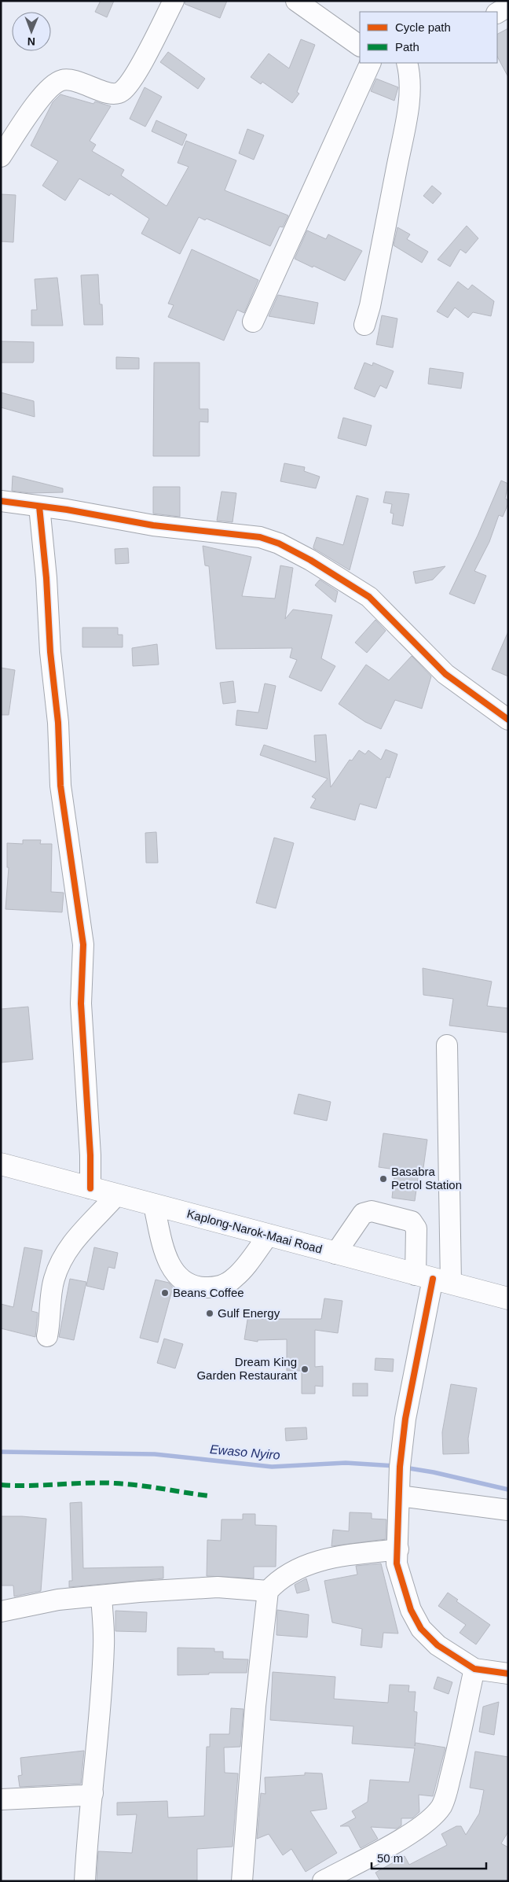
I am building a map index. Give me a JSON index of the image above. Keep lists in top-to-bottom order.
{
  "streets": {
    "highway": ["Kaplong-Narok-Maai Road"]
  },
  "water": ["Ewaso Nyiro"],
  "places": [
    "Basabra Petrol Station",
    "Beans Coffee",
    "Gulf Energy",
    "Dream King Garden Restaurant"
  ],
  "legend": ["Cycle path", "Path"],
  "scale_bar": "50 m",
  "north": "bottom"
}
